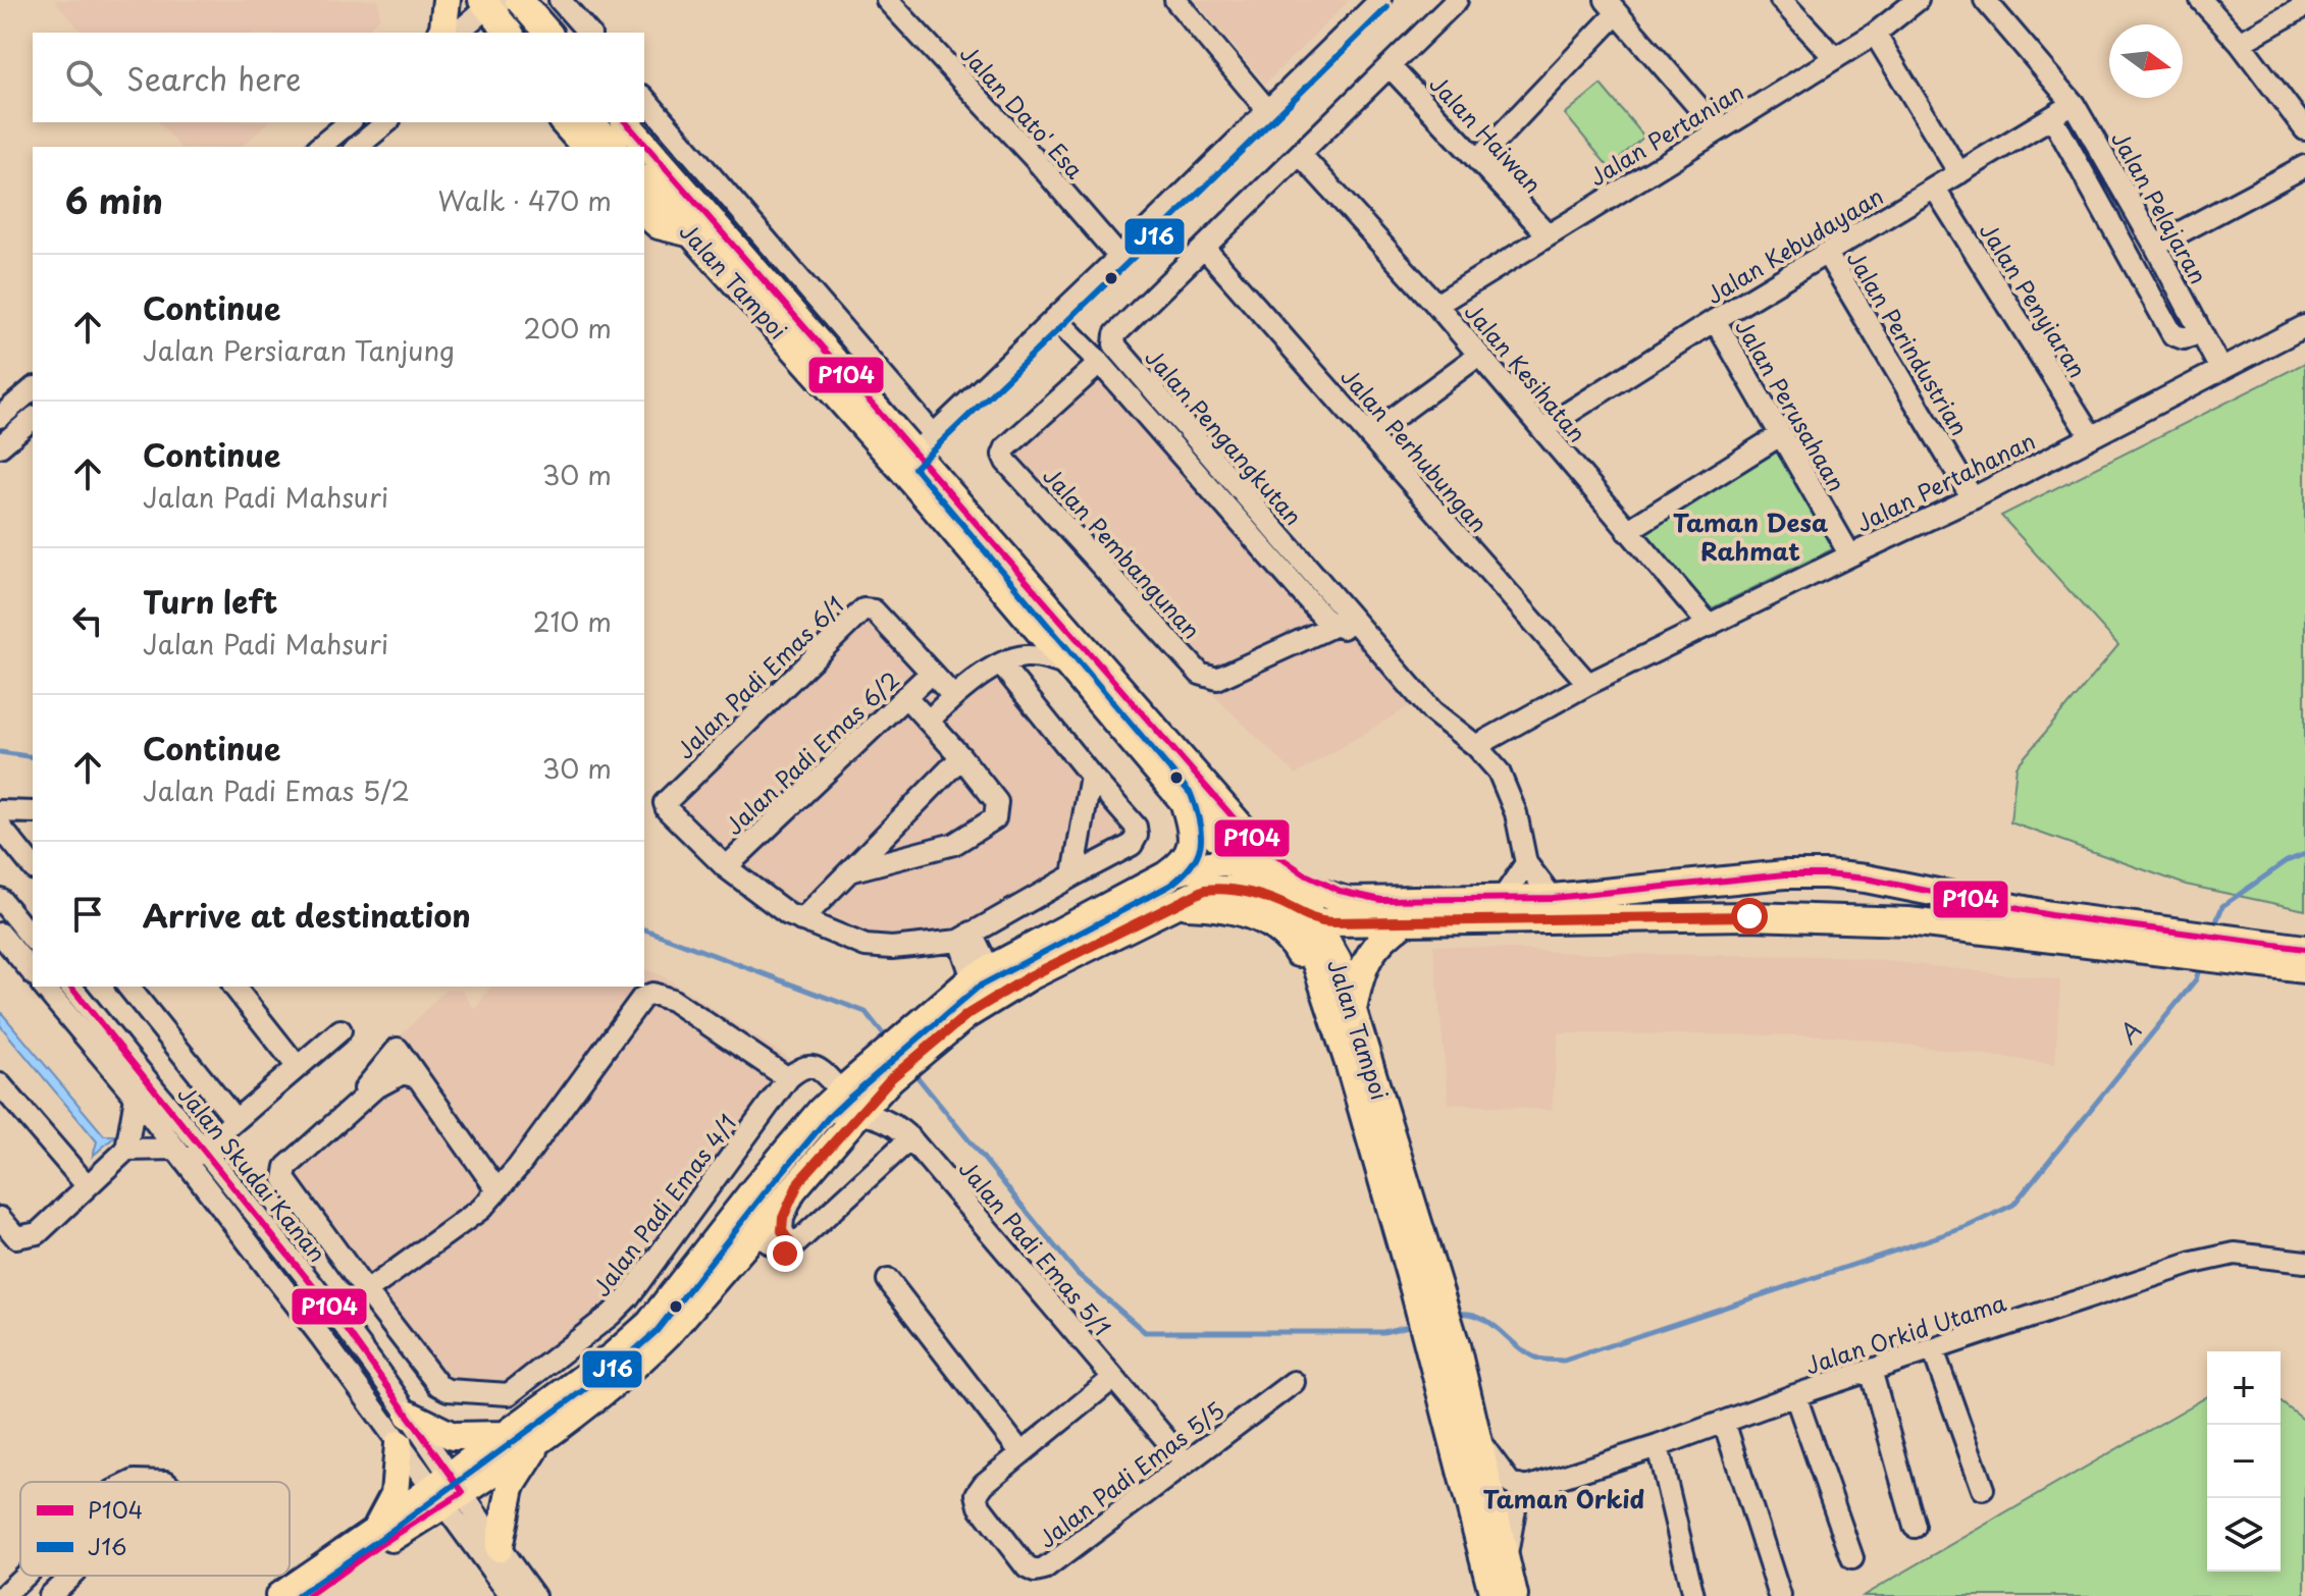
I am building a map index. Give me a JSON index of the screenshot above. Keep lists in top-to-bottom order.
{
  "streets": {
    "main road": ["Jalan Tampoi"],
    "street": [
      "Jalan Dato' Esa",
      "Jalan Haiwan",
      "Jalan Pertanian",
      "Jalan Pelajaran",
      "Jalan Kebudayaan",
      "Jalan Penyiaran",
      "Jalan Perindustrian",
      "Jalan Kesihatan",
      "Jalan Perusahaan",
      "Jalan Pengangkutan",
      "Jalan Perhubungan",
      "Jalan Pertahanan",
      "Jalan Pembangunan",
      "Jalan Padi Emas 6/1",
      "Jalan Padi Emas 6/2",
      "Jalan Skudai Kanan",
      "Jalan Padi Emas 4/1",
      "Jalan Padi Emas 5/1",
      "Jalan Orkid Utama",
      "Jalan Padi Emas 5/5"
    ]
  },
  "crossings": [
    ["Jalan Haiwan", "Jalan Pertanian"],
    ["Jalan Haiwan", "Jalan Pengangkutan"],
    ["Jalan Pertanian", "Jalan Kesihatan"],
    ["Jalan Pelajaran", "Jalan Kebudayaan"],
    ["Jalan Pelajaran", "Jalan Pertahanan"],
    ["Jalan Kebudayaan", "Jalan Penyiaran"],
    ["Jalan Kebudayaan", "Jalan Perindustrian"],
    ["Jalan Kebudayaan", "Jalan Kesihatan"],
    ["Jalan Kebudayaan", "Jalan Perusahaan"],
    ["Jalan Penyiaran", "Jalan Pertahanan"],
    ["Jalan Perindustrian", "Jalan Pertahanan"],
    ["Jalan Kesihatan", "Jalan Pengangkutan"],
    ["Jalan Kesihatan", "Jalan Pertahanan"],
    ["Jalan Perusahaan", "Jalan Pertahanan"],
    ["Jalan Pengangkutan", "Jalan Perhubungan"],
    ["Jalan Pengangkutan", "Jalan Pertahanan"],
    ["Jalan Perhubungan", "Jalan Pertahanan"],
    ["Jalan Padi Emas 6/1", "Jalan Padi Emas 6/2"],
    ["Jalan Padi Emas 5/1", "Jalan Padi Emas 5/5"]
  ],
  "districts": ["Taman Desa Rahmat", "Taman Orkid"],
  "water": ["A"],
  "lines": ["transit line J16", "transit line P104"],
  "legend": ["P104", "J16"],
  "north": "right",
  "page": {
    "search": "Search here",
    "heading": ["6 min", "Walk · 470 m"],
    "list": [
      ["Continue", "Jalan Persiaran Tanjung", "200 m"],
      ["Continue", "Jalan Padi Mahsuri", "30 m"],
      ["Turn left", "Jalan Padi Mahsuri", "210 m"],
      ["Continue", "Jalan Padi Emas 5/2", "30 m"],
      "Arrive at destination"
    ],
    "map_buttons": ["+", "−"]
  }
}
